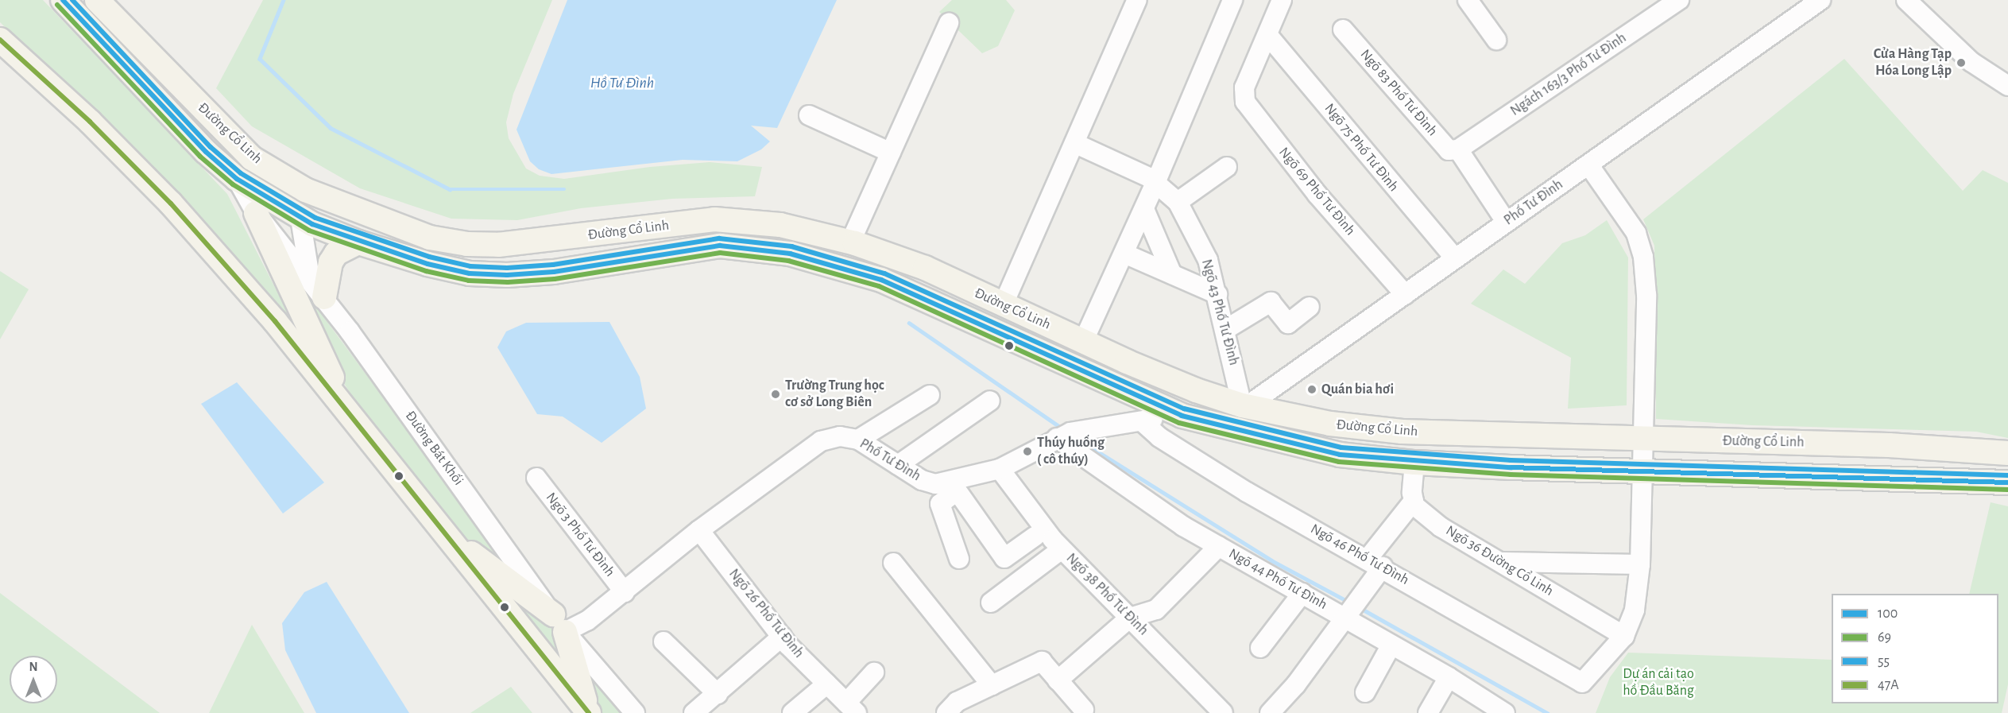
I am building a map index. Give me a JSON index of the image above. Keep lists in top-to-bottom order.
{
  "streets": {
    "main road": ["Đường Cổ Linh"],
    "street": [
      "Ngách 163/3 Phố Tư Đình",
      "Ngõ 83 Phố Tư Đình",
      "Ngõ 75 Phố Tư Đình",
      "Ngõ 69 Phố Tư Đình",
      "Phố Tư Đình",
      "Ngõ 43 Phố Tư Đình",
      "Đường Bát Khối",
      "Ngõ 3 Phố Tư Đình",
      "Ngõ 46 Phố Tư Đình",
      "Ngõ 36 Đường Cổ Linh",
      "Ngõ 44 Phố Tư Đình",
      "Ngõ 38 Phố Tư Đình",
      "Ngõ 26 Phố Tư Đình"
    ]
  },
  "crossings": [
    ["Ngách 163/3 Phố Tư Đình", "Ngõ 83 Phố Tư Đình"],
    ["Đường Cổ Linh", "Phố Tư Đình"],
    ["Đường Cổ Linh", "Ngõ 43 Phố Tư Đình"],
    ["Đường Cổ Linh", "Đường Bát Khối"],
    ["Ngõ 75 Phố Tư Đình", "Ngõ 69 Phố Tư Đình"],
    ["Ngõ 75 Phố Tư Đình", "Phố Tư Đình"],
    ["Ngõ 69 Phố Tư Đình", "Phố Tư Đình"],
    ["Phố Tư Đình", "Ngõ 43 Phố Tư Đình"],
    ["Phố Tư Đình", "Đường Bát Khối"],
    ["Phố Tư Đình", "Ngõ 3 Phố Tư Đình"],
    ["Phố Tư Đình", "Ngõ 46 Phố Tư Đình"],
    ["Phố Tư Đình", "Ngõ 44 Phố Tư Đình"],
    ["Phố Tư Đình", "Ngõ 38 Phố Tư Đình"],
    ["Phố Tư Đình", "Ngõ 26 Phố Tư Đình"],
    ["Ngõ 46 Phố Tư Đình", "Ngõ 36 Đường Cổ Linh"]
  ],
  "water": ["Hồ Tư Đình"],
  "parks": ["Dự án cải tạo hồ Đầu Băng"],
  "places": [
    "Cửa Hàng Tạp Hóa Long Lập",
    "Quán bia hơi",
    "Trường Trung học cơ sở Long Biên",
    "Thúy huống ( cô thúy)"
  ],
  "lines": [
    "transit line 100",
    "transit line 55",
    "transit line 69",
    "transit line 47A"
  ],
  "legend": [
    "100",
    "69",
    "55",
    "47A"
  ],
  "north": "top"
}
